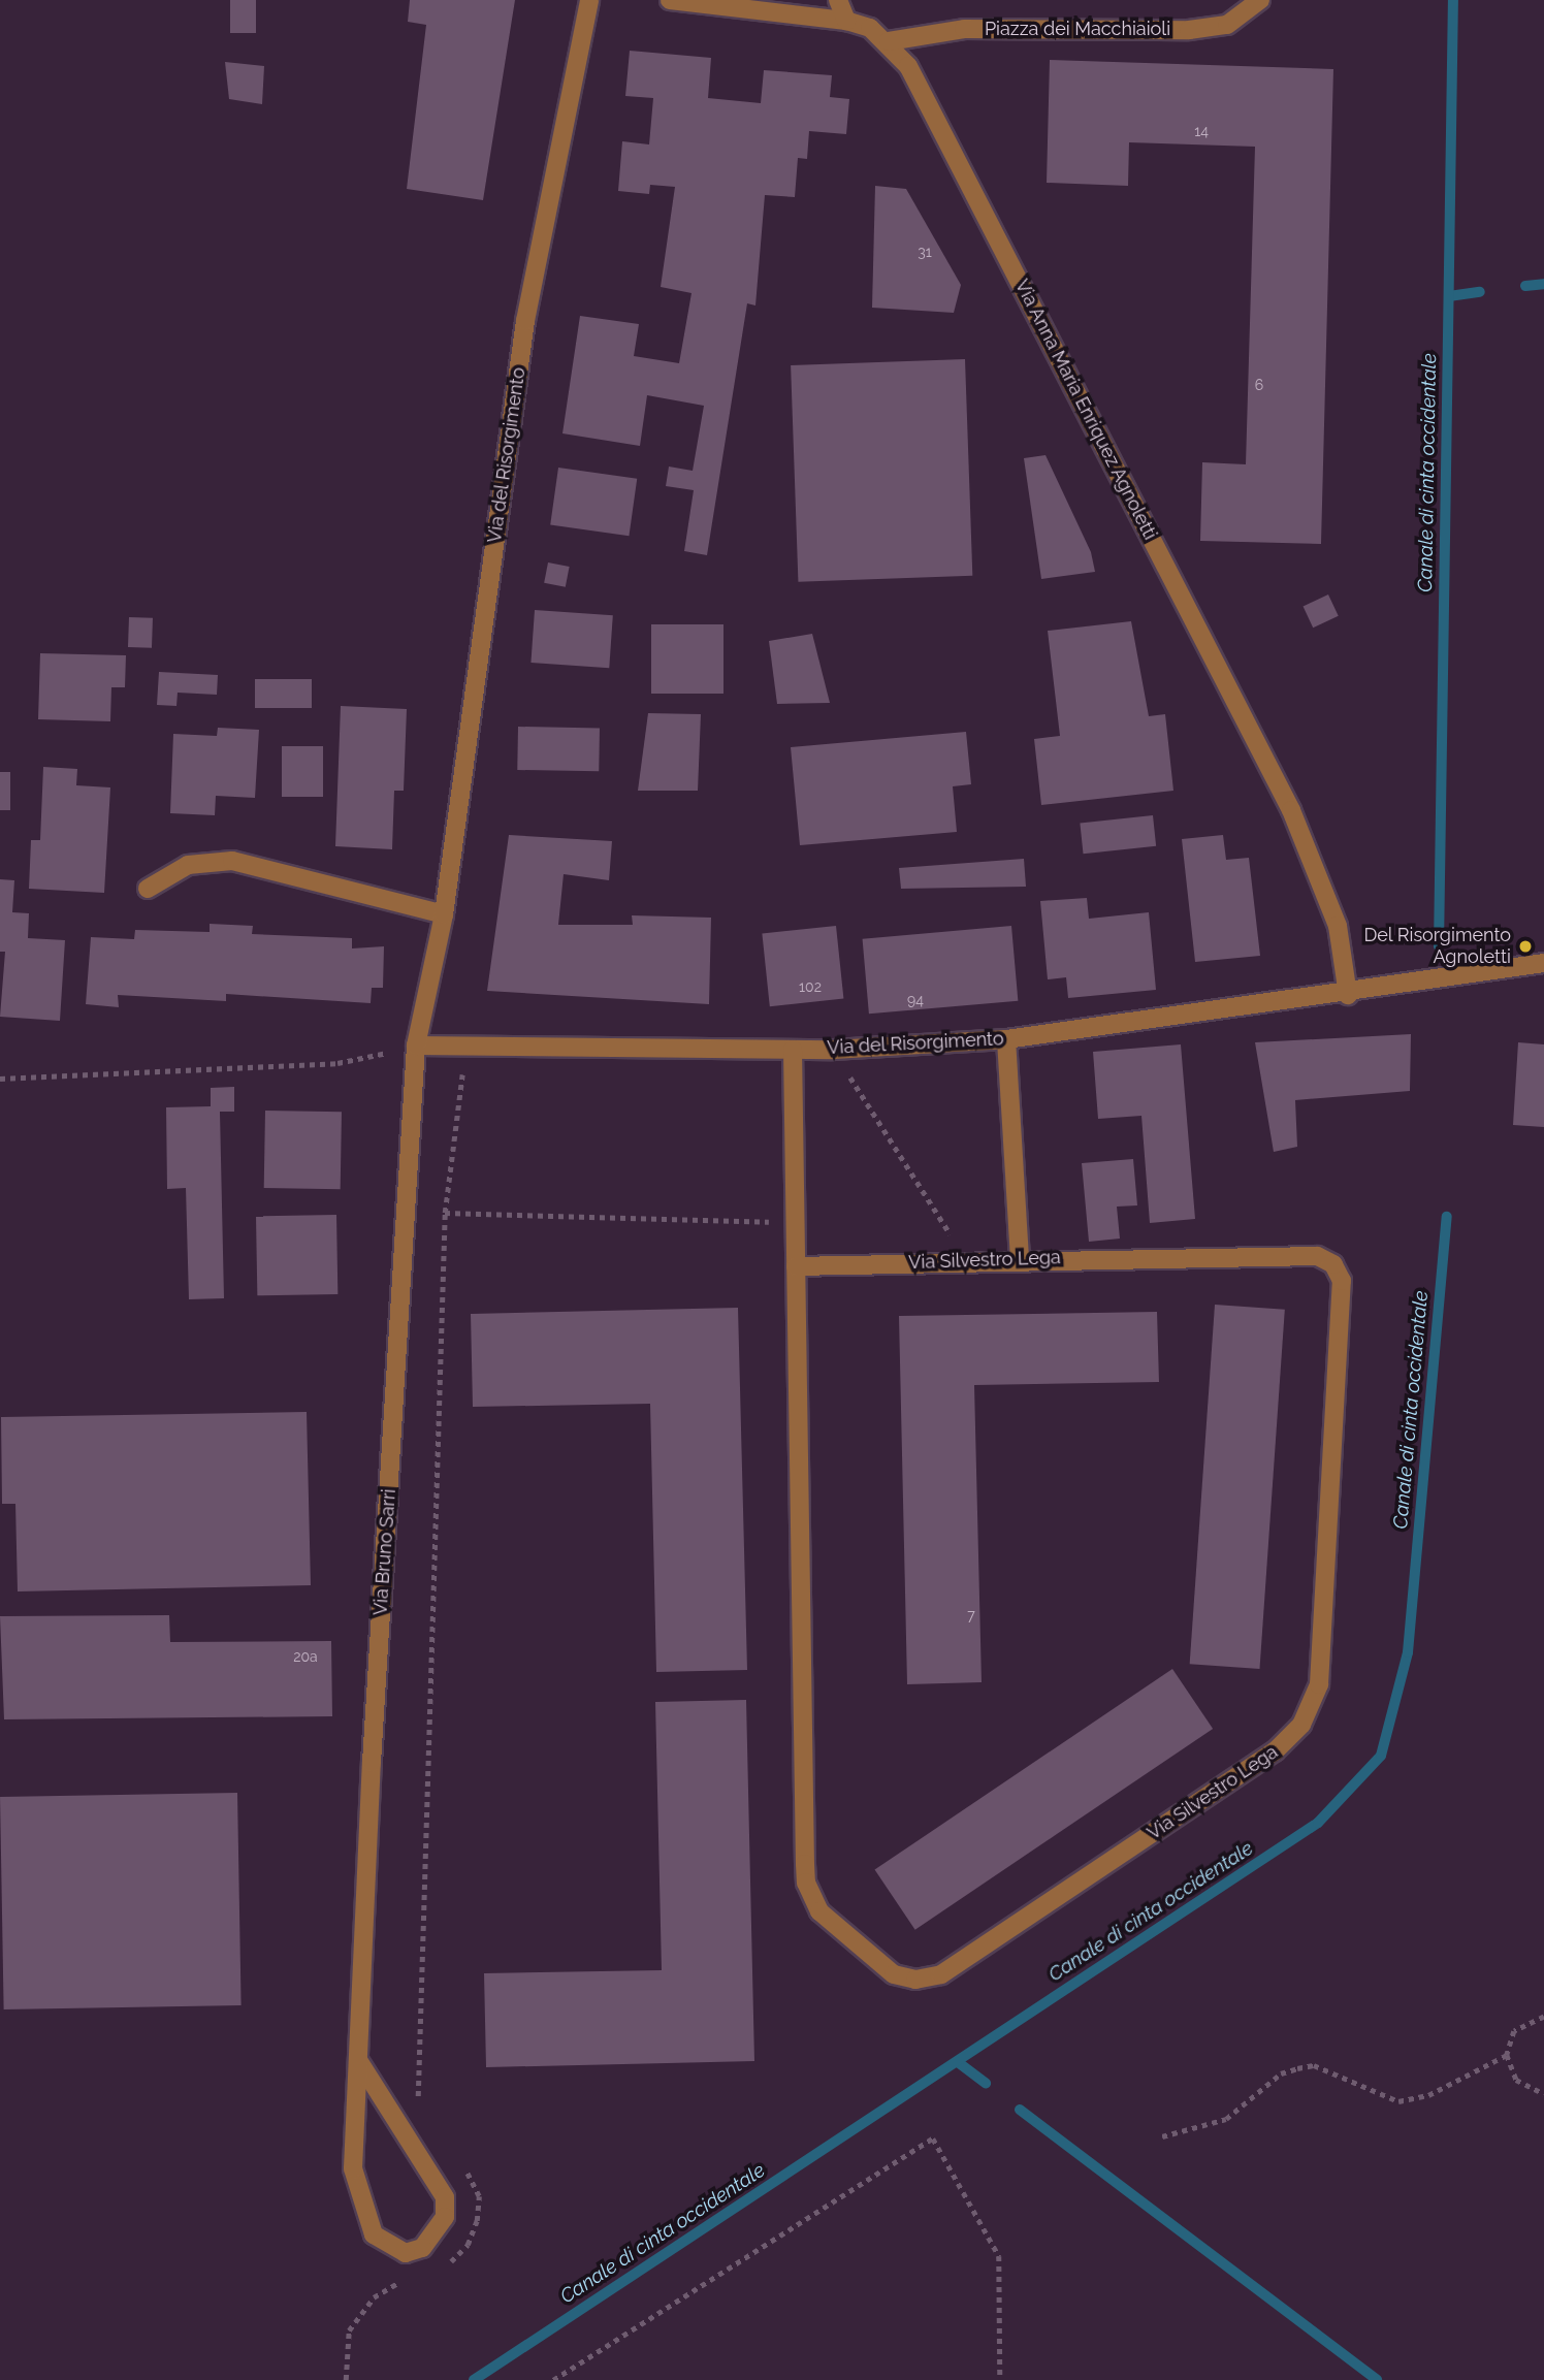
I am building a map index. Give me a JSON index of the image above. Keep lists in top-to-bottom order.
{
  "streets": {
    "street": [
      "Piazza dei Macchiaioli",
      "Via Anna Maria Enriquez Agnoletti",
      "Via del Risorgimento",
      "Via Silvestro Lega",
      "Via Bruno Sarri"
    ]
  },
  "crossings": [
    ["Piazza dei Macchiaioli", "Via Anna Maria Enriquez Agnoletti"],
    ["Via Anna Maria Enriquez Agnoletti", "Via del Risorgimento"],
    ["Via del Risorgimento", "Via Silvestro Lega"],
    ["Via del Risorgimento", "Via Bruno Sarri"]
  ],
  "water": ["Canale di cinta occidentale"],
  "places": ["Del Risorgimento Agnoletti"],
  "house_numbers": [
    "14",
    "31",
    "6",
    "102",
    "94",
    "7",
    "20a"
  ]
}
